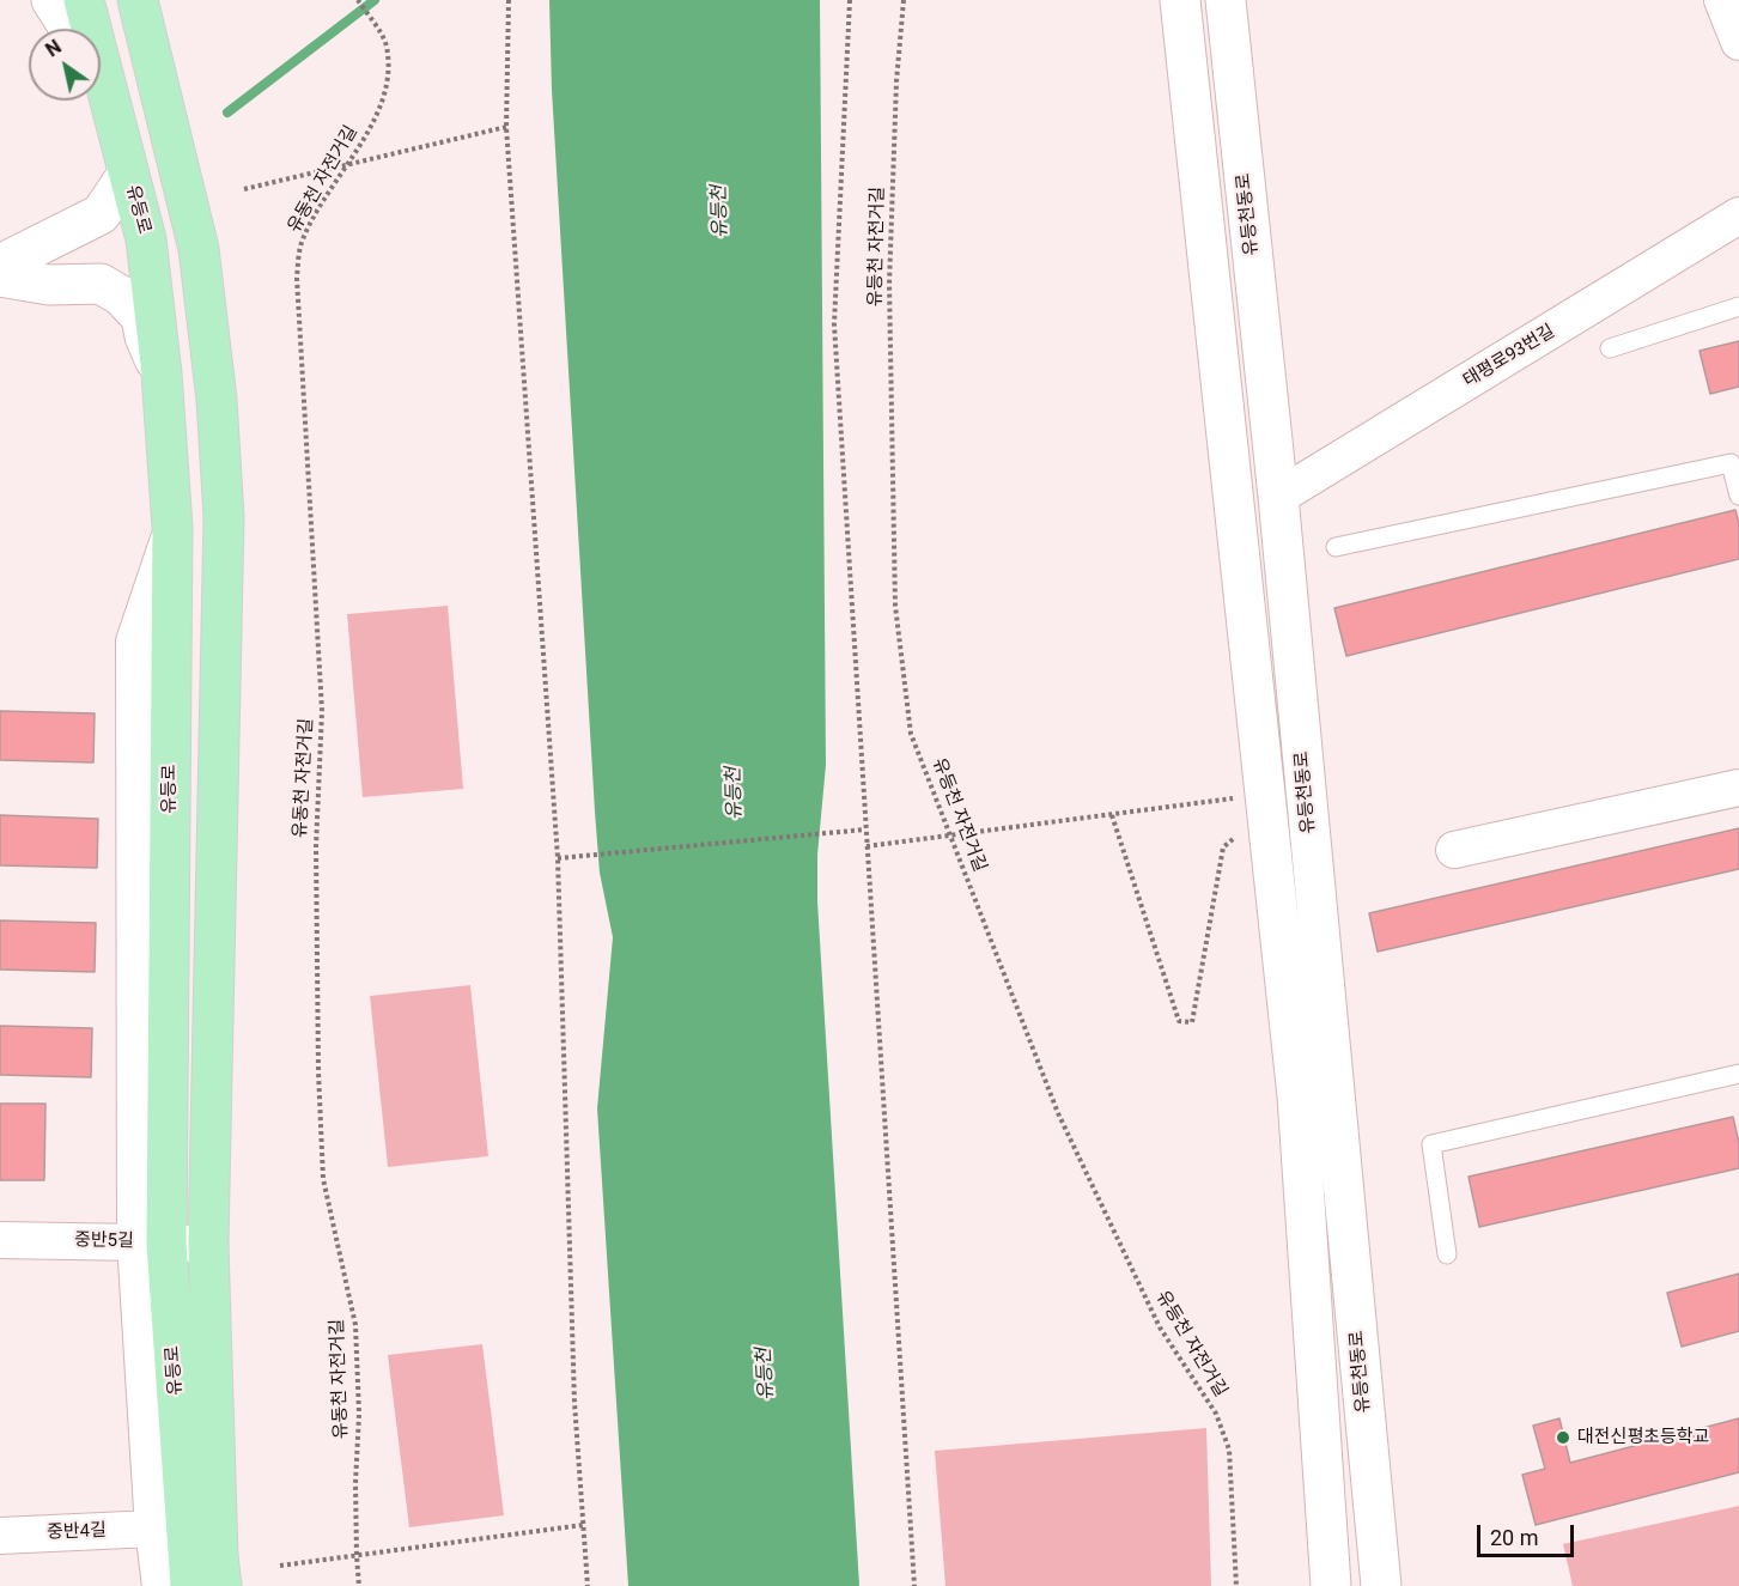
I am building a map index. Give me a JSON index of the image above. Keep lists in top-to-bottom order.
{
  "streets": {
    "main road": ["유등로", "유등천동로"],
    "street": ["태평로93번길", "중반5길", "중반4길"],
    "path": ["유동천 자전거길", "유등천 자전거길"]
  },
  "crossings": [
    ["유등로", "중반5길"],
    ["유등천동로", "태평로93번길"]
  ],
  "water": ["유등천"],
  "places": ["대전신평초등학교"],
  "scale_bar": "20 m",
  "north": "top left"
}
